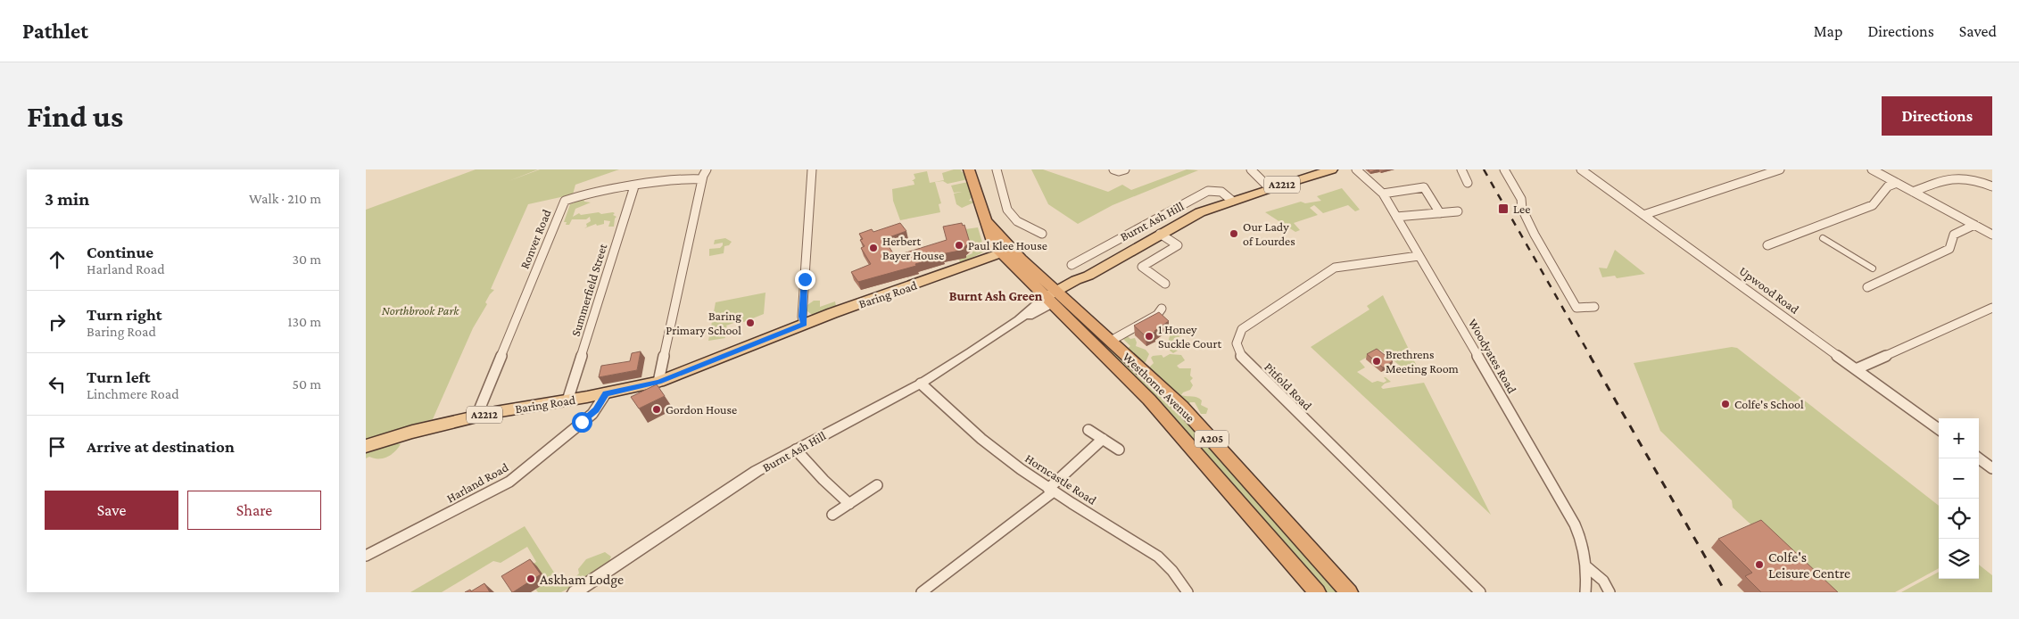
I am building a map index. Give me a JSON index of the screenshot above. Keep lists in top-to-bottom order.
{
  "streets": {
    "highway": ["Westhorne Avenue", "A205"],
    "main road": ["A2212", "Burnt Ash Hill", "Baring Road"],
    "street": [
      "Ronver Road",
      "Summerfield Street",
      "Upwood Road",
      "Woodyates Road",
      "Pitfold Road",
      "Horncastle Road",
      "Harland Road"
    ]
  },
  "crossings": [
    ["Burnt Ash Hill", "Westhorne Avenue"],
    ["Burnt Ash Hill", "Horncastle Road"],
    ["Ronver Road", "Summerfield Street"],
    ["Ronver Road", "Baring Road"],
    ["Summerfield Street", "Baring Road"],
    ["Baring Road", "Westhorne Avenue"],
    ["Baring Road", "A205"],
    ["Baring Road", "Harland Road"],
    ["Woodyates Road", "Pitfold Road"],
    ["Westhorne Avenue", "A205"]
  ],
  "districts": ["Burnt Ash Green"],
  "parks": ["Northbrook Park"],
  "places": {
    "transit": ["Lee"],
    "other": [
      "Our Lady of Lourdes",
      "Paul Klee House",
      "Herbert Bayer House",
      "Baring Primary School",
      "1 Honey Suckle Court",
      "Brethrens Meeting Room",
      "Colfe's School",
      "Gordon House",
      "Colfe's Leisure Centre",
      "Askham Lodge"
    ]
  },
  "page": {
    "header": "Pathlet",
    "nav": ["Map", "Directions", "Saved"],
    "buttons": [
      "Directions",
      ["Save", "Share"]
    ],
    "title": "Find us",
    "heading": ["3 min", "Walk · 210 m"],
    "list": [
      ["Continue", "Harland Road", "30 m"],
      ["Turn right", "Baring Road", "130 m"],
      ["Turn left", "Linchmere Road", "50 m"],
      "Arrive at destination"
    ],
    "map_buttons": ["+", "−"]
  }
}
